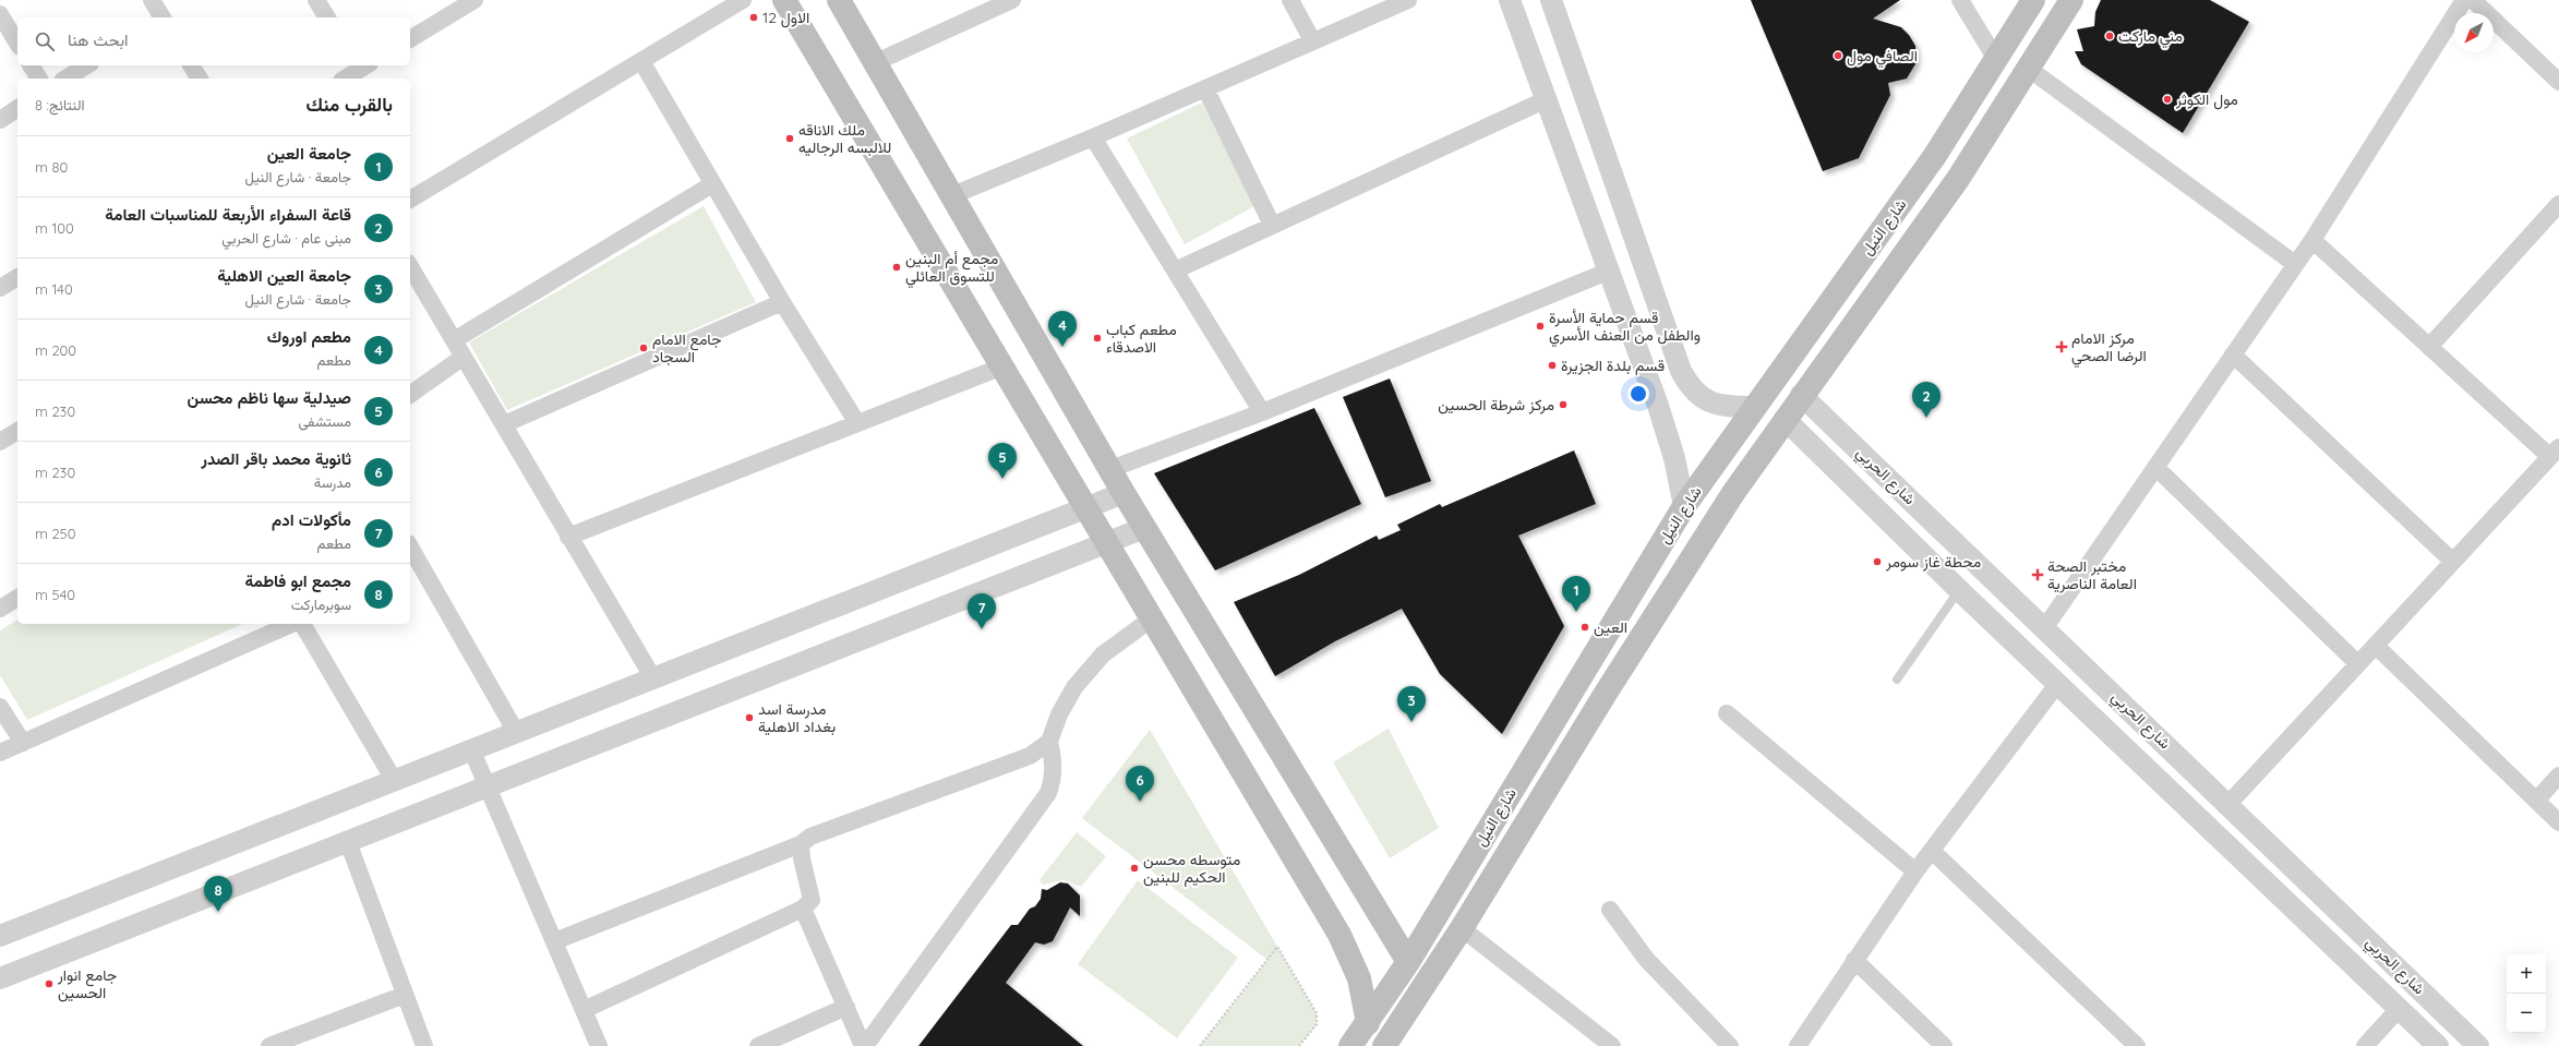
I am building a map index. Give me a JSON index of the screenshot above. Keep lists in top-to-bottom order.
{
  "streets": {
    "main road": ["شارع النيل"],
    "street": ["شارع الحربي"]
  },
  "places": {
    "other": [
      "الاول 12",
      "مني ماركت",
      "الصافي مول",
      "مول الكوثر",
      "ملك الاناقه للالبسه الرجاليه",
      "مجمع أم البنين للتسوق العائلي",
      "قسم حماية الأسرة والطفل من العنف الأسري",
      "مطعم كباب الاصدقاء",
      "جامع الامام السجاد",
      "قسم بلدة الجزيرة",
      "مركز شرطة الحسين",
      "محطة غاز سومر",
      "العين",
      "مدرسة اسد بغداد الاهلية",
      "متوسطه محسن الحكيم للبنين",
      "جامع انوار الحسين"
    ],
    "health": ["مركز الامام الرضا الصحي", "مختبر الصحة العامة الناصرية"]
  },
  "north": "bottom left",
  "page": {
    "search": "ابحث هنا",
    "heading": ["بالقرب منك", "النتائج: 8"],
    "list": [
      {
        "mark": "1",
        "name": "جامعة العين",
        "note": "جامعة · شارع النيل",
        "value": "80 m"
      },
      {
        "mark": "2",
        "name": "قاعة السفراء الأربعة للمناسبات العامة",
        "note": "مبنى عام · شارع الحربي",
        "value": "100 m"
      },
      {
        "mark": "3",
        "name": "جامعة العين الاهلية",
        "note": "جامعة · شارع النيل",
        "value": "140 m"
      },
      {
        "mark": "4",
        "name": "مطعم اوروك",
        "note": "مطعم",
        "value": "200 m"
      },
      {
        "mark": "5",
        "name": "صيدلية سها ناظم محسن",
        "note": "مستشفى",
        "value": "230 m"
      },
      {
        "mark": "6",
        "name": "ثانوية محمد باقر الصدر",
        "note": "مدرسة",
        "value": "230 m"
      },
      {
        "mark": "7",
        "name": "مأكولات ادم",
        "note": "مطعم",
        "value": "250 m"
      },
      {
        "mark": "8",
        "name": "مجمع ابو فاطمة",
        "note": "سوبرماركت",
        "value": "540 m"
      }
    ],
    "pins": [
      "4",
      "2",
      "5",
      "1",
      "7",
      "3",
      "6",
      "8"
    ],
    "map_buttons": ["+", "−"]
  }
}
